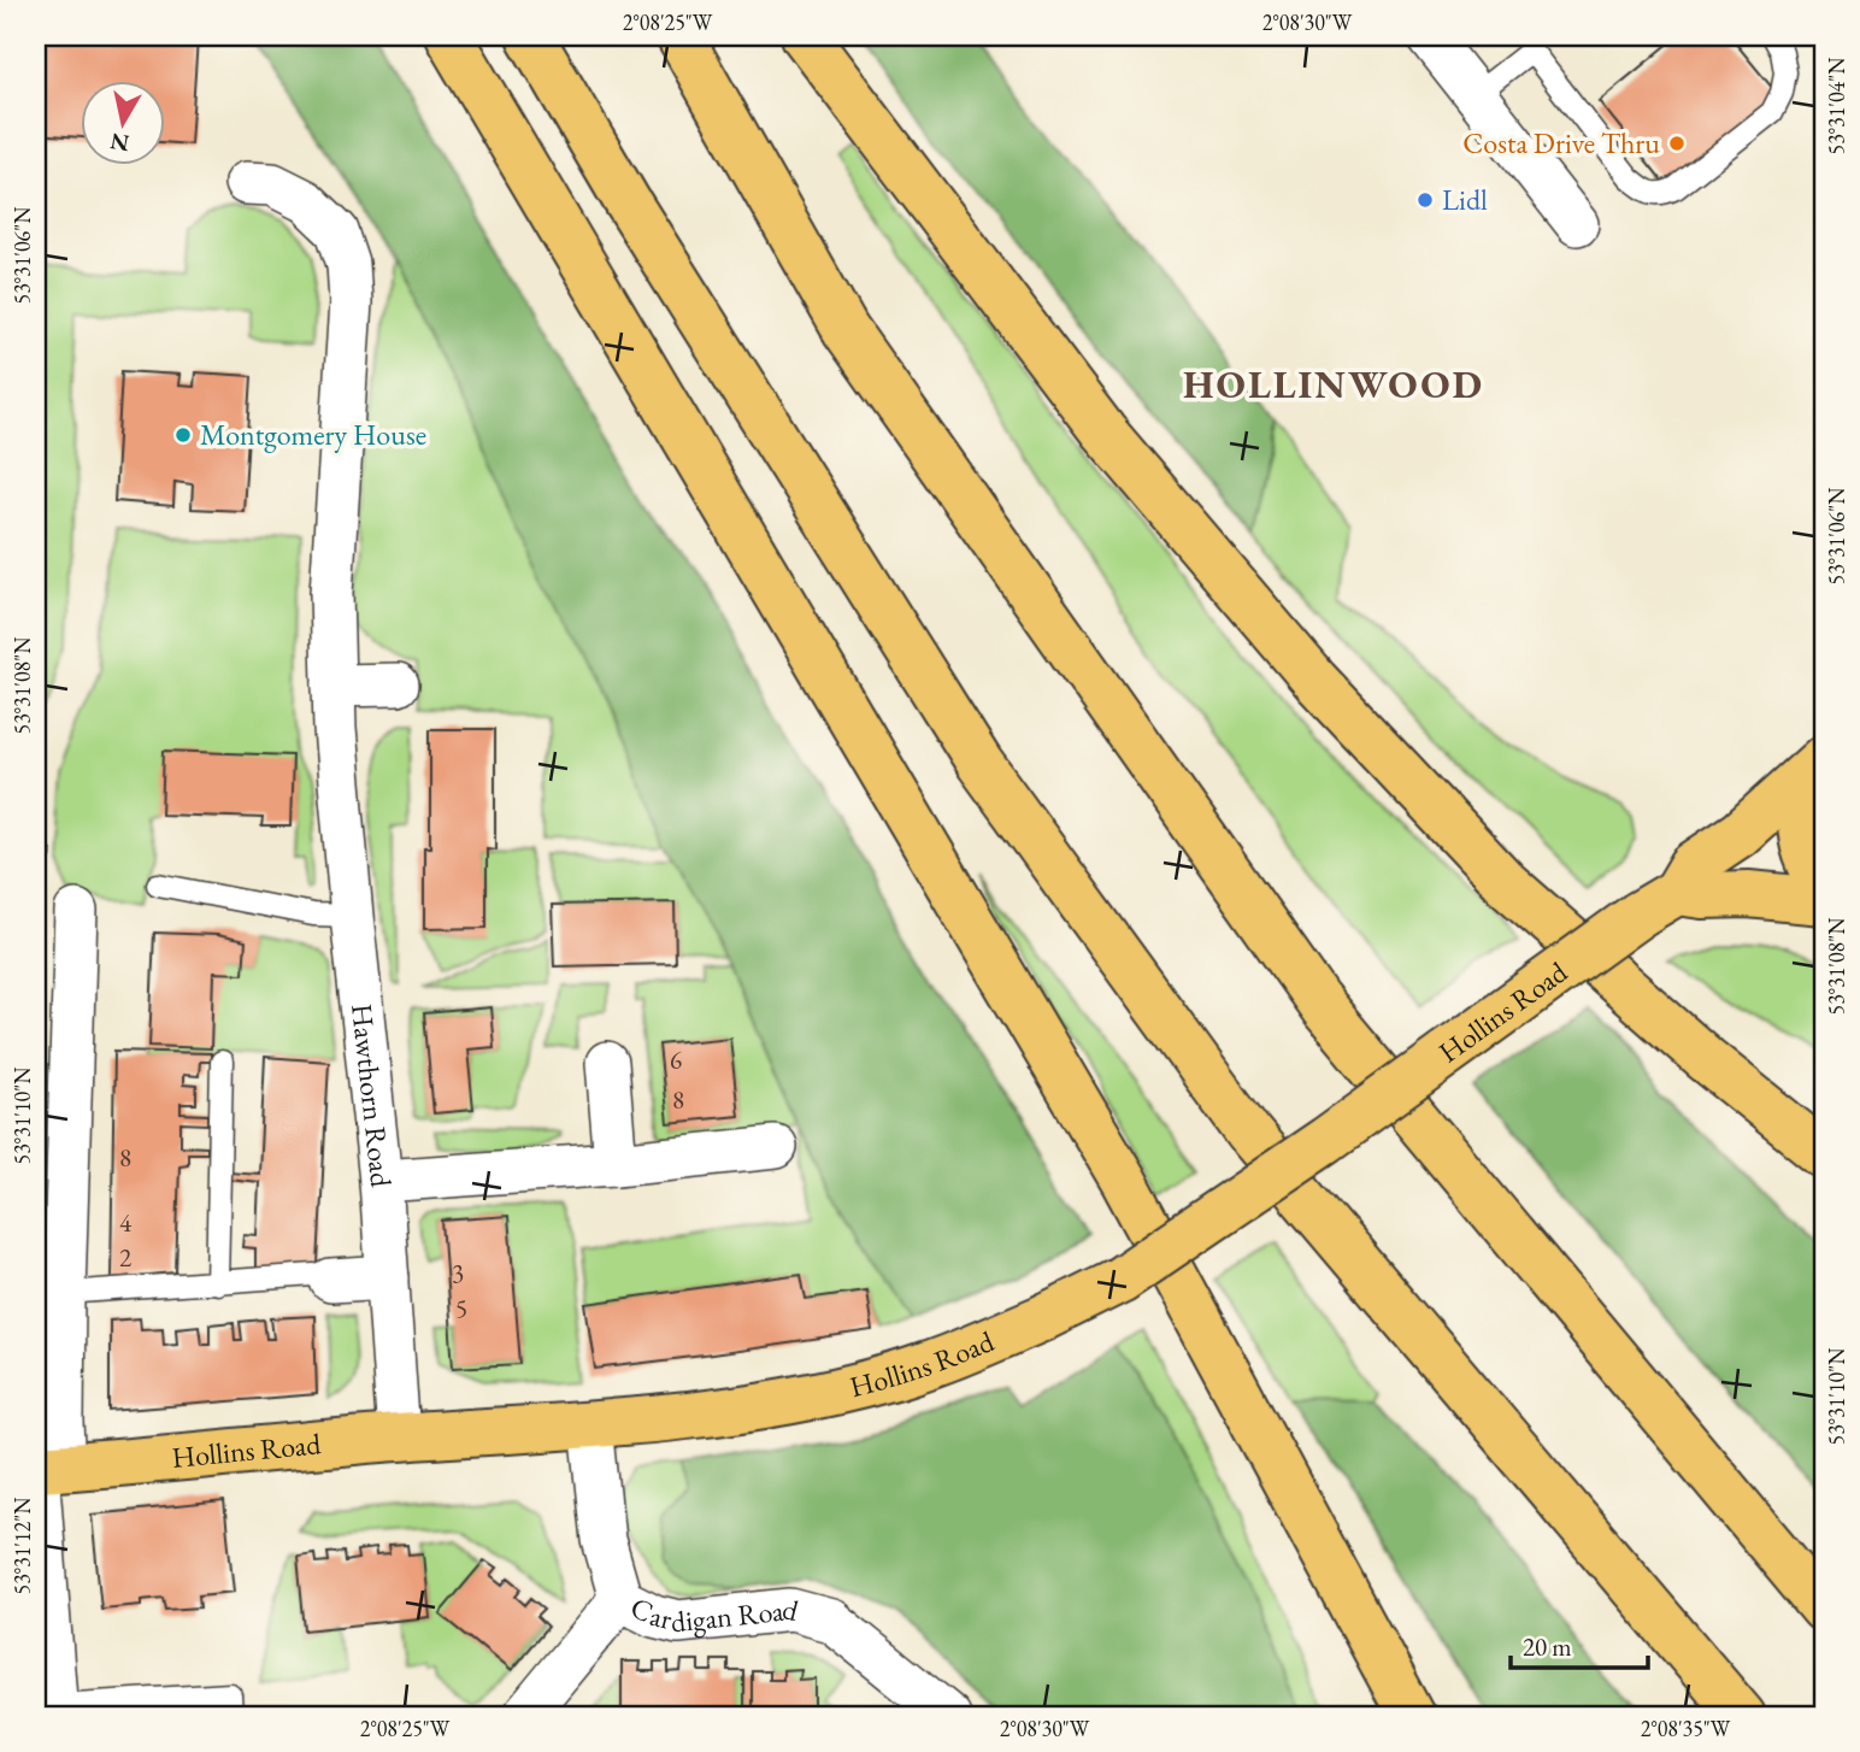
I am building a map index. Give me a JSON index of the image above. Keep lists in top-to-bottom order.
{
  "streets": {
    "main road": ["Hollins Road"],
    "street": ["Hawthorn Road", "Cardigan Road"]
  },
  "crossings": [
    ["Hollins Road", "Hawthorn Road"],
    ["Hollins Road", "Cardigan Road"]
  ],
  "districts": ["HOLLINWOOD"],
  "places": ["Costa Drive Thru", "Lidl", "Montgomery House"],
  "house_numbers": [
    "6",
    "8",
    "8",
    "4",
    "2",
    "3",
    "5"
  ],
  "scale_bar": "20 m",
  "north": "bottom",
  "coordinates": [
    "2°08'25\"W",
    "2°08'30\"W",
    "53°31'04\"N",
    "53°31'06\"N",
    "53°31'08\"N",
    "53°31'10\"N",
    "53°31'12\"N",
    "2°08'35\"W"
  ]
}
